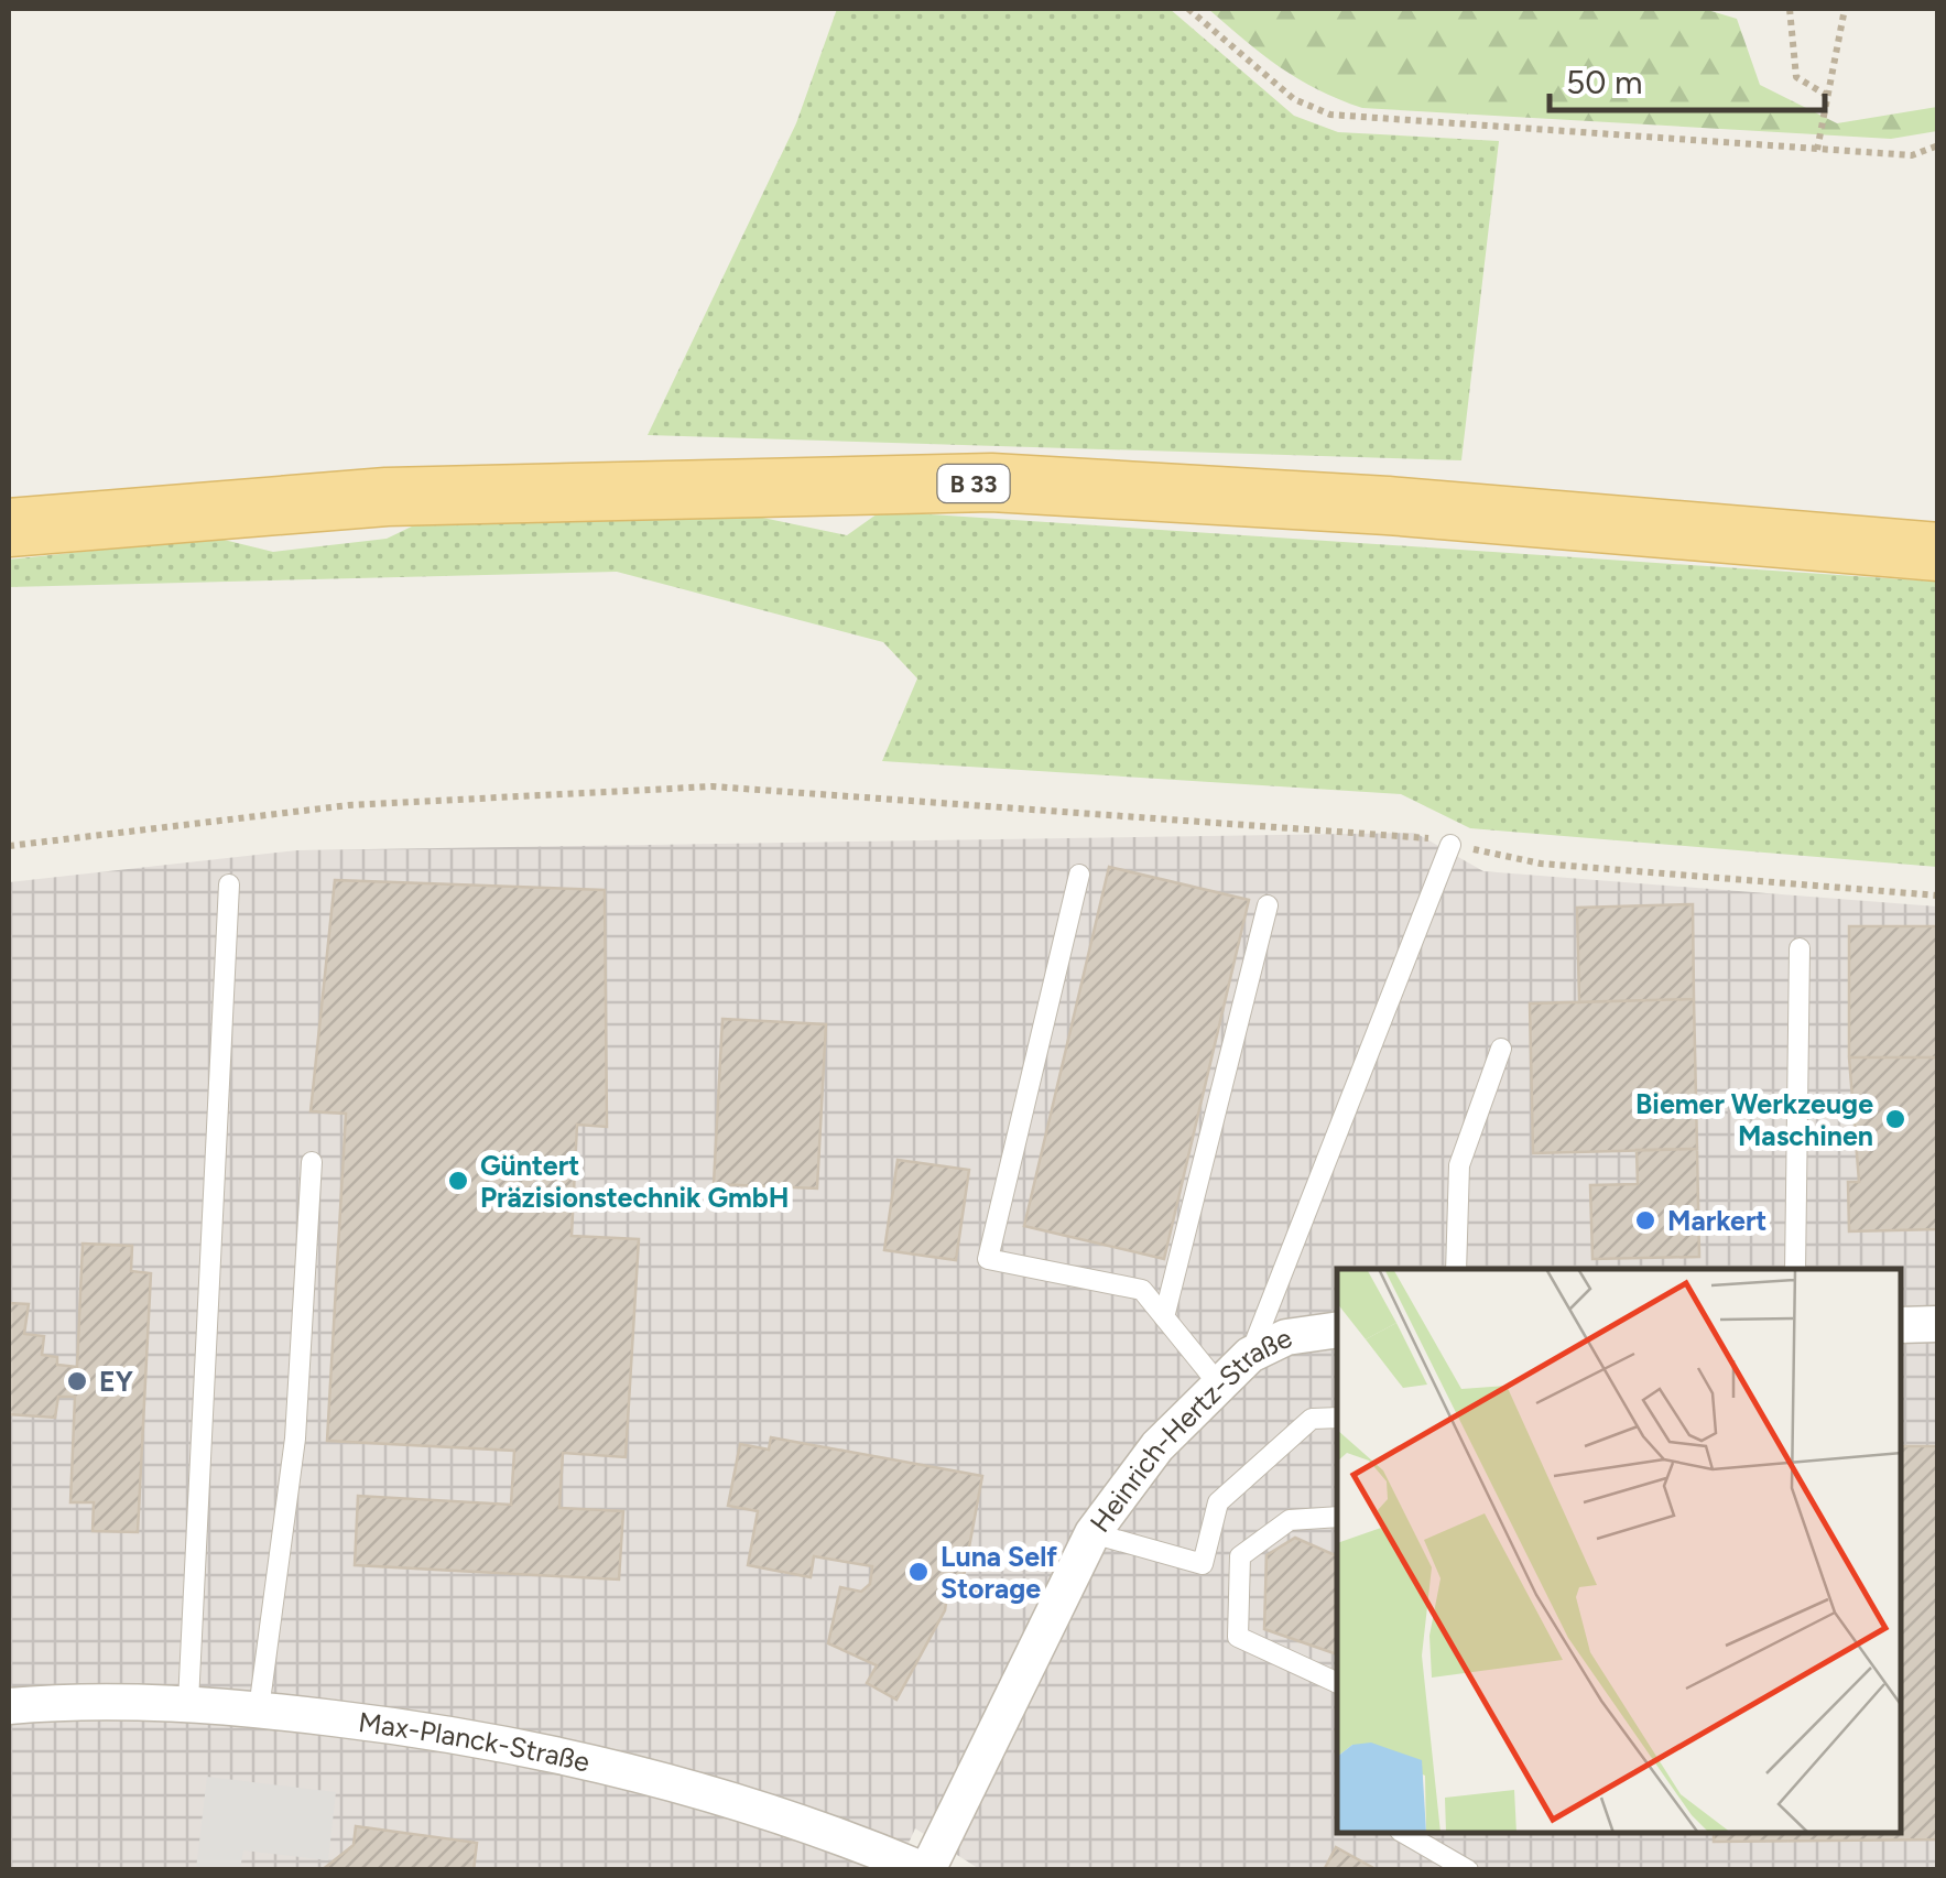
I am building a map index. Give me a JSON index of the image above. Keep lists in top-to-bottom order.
{
  "streets": {
    "main road": ["B 33"],
    "street": ["Heinrich-Hertz-Straße", "Max-Planck-Straße"]
  },
  "crossings": [
    ["Heinrich-Hertz-Straße", "Max-Planck-Straße"]
  ],
  "places": [
    "Biemer Werkzeuge Maschinen",
    "Güntert Präzisionstechnik GmbH",
    "Markert",
    "EY",
    "Luna Self Storage"
  ],
  "scale_bar": "50 m"
}
